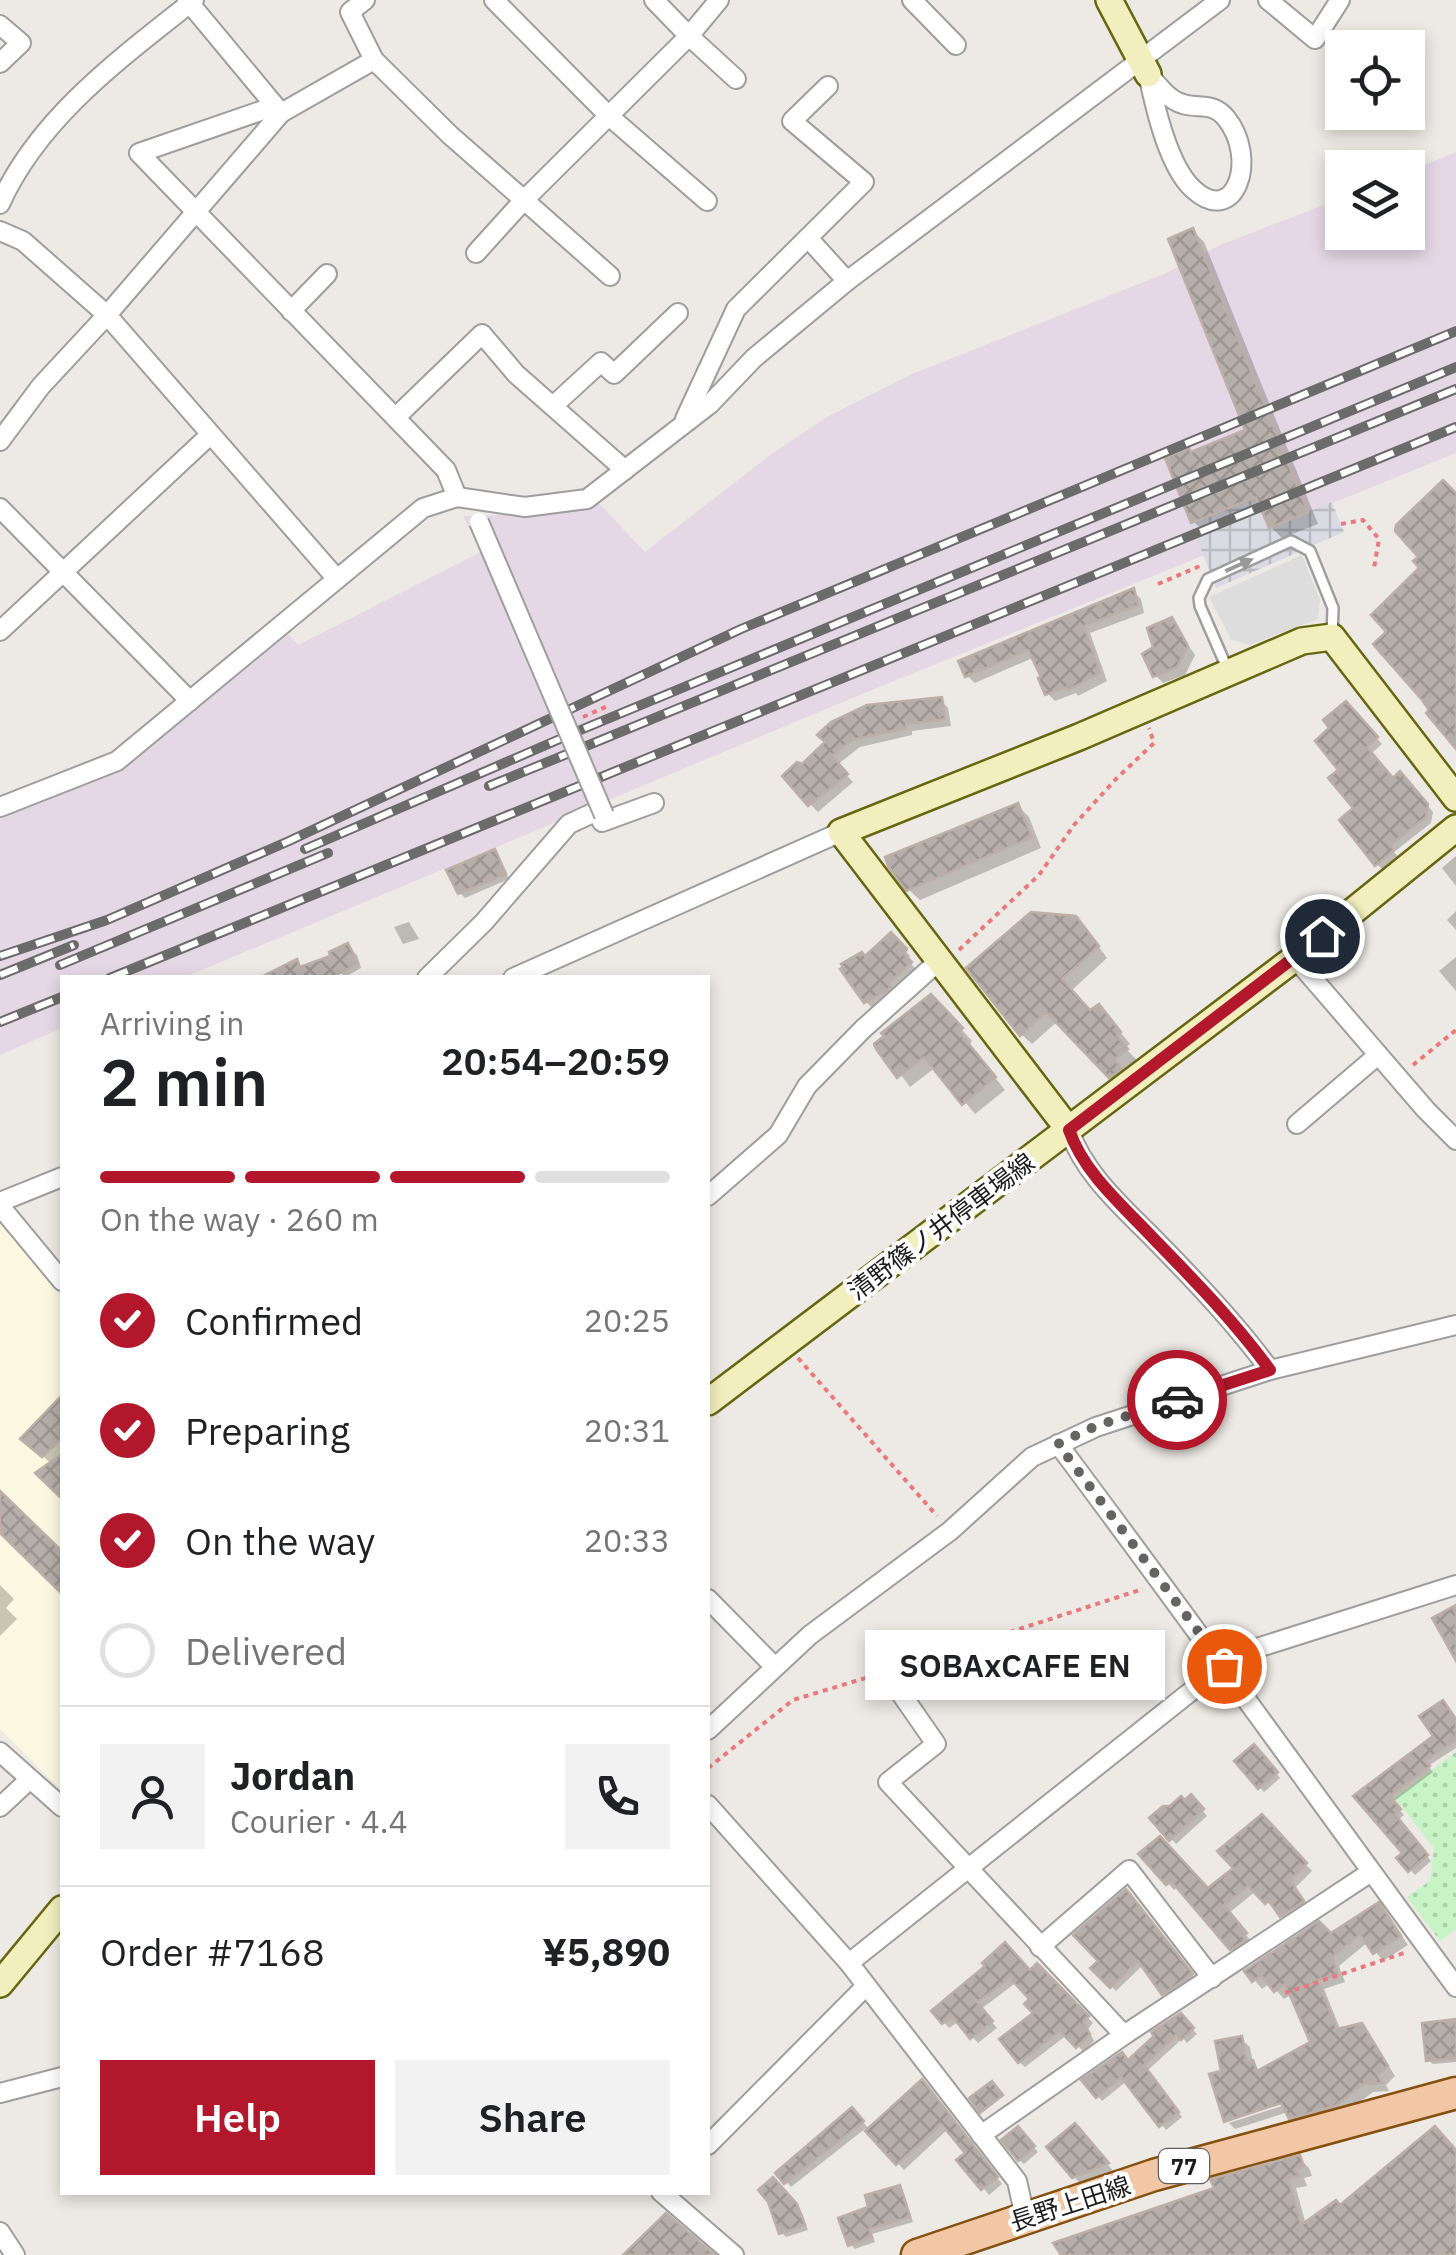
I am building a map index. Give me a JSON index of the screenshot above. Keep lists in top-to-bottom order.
{
  "streets": {
    "main road": ["77", "長野上田線"],
    "street": ["清野篠ノ井停車場線"]
  },
  "places": ["SOBAxCAFE EN"],
  "page": {
    "heading": ["2 min", "Arriving in", "20:54–20:59"],
    "panel": [
      "Jordan",
      "Courier · 4.4",
      "Order #7168",
      "¥5,890"
    ],
    "bar": "On the way · 260 m",
    "list": [
      ["Confirmed", "20:25"],
      ["Preparing", "20:31"],
      ["On the way", "20:33"],
      "Delivered"
    ],
    "bubble": "SOBAxCAFE EN",
    "buttons": ["Help", "Share"]
  }
}
